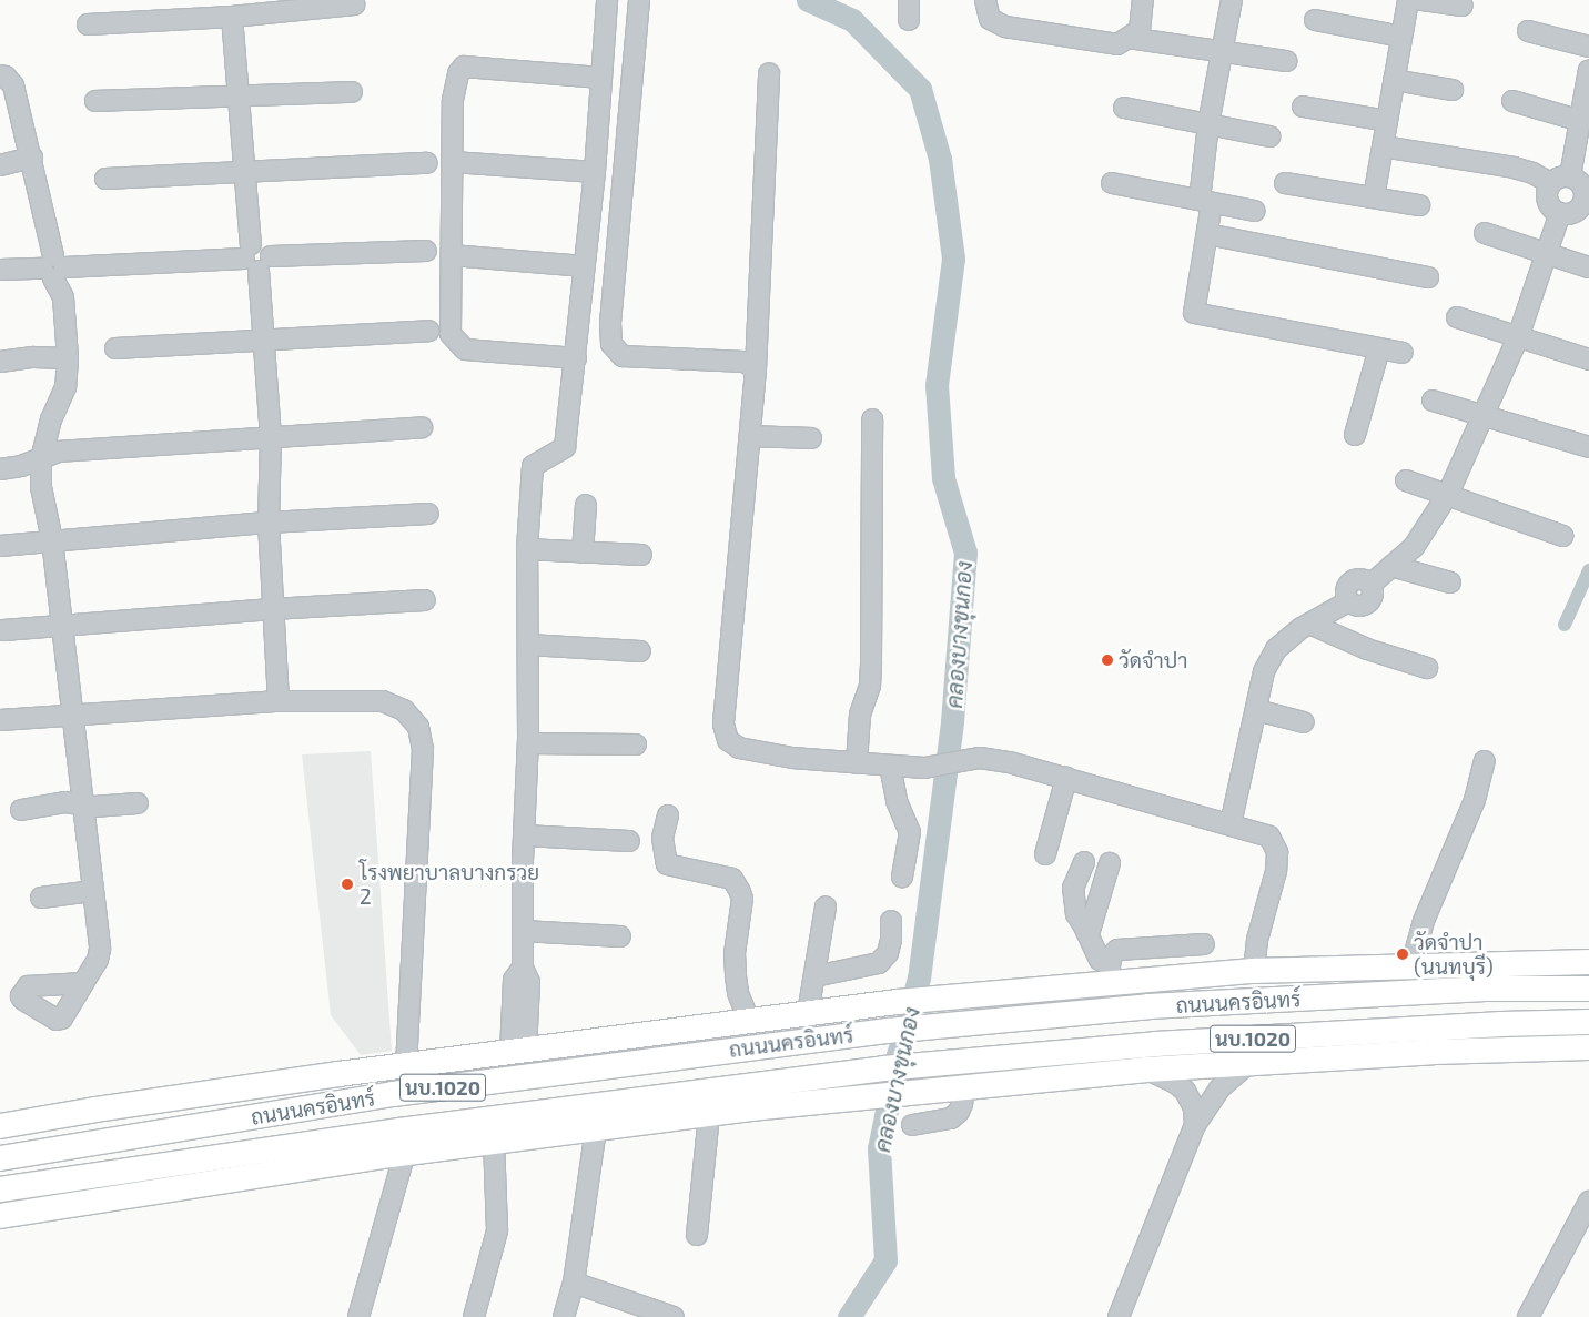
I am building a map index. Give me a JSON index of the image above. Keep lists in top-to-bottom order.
{
  "streets": {
    "main road": ["ถนนนครอินทร์", "นบ.1020"]
  },
  "water": ["คลองบางขุนกอง"],
  "places": ["วัดจําปา", "โรงพยาบาลบางกรวย 2", "วัดจำปา (นนทบุรี)"]
}
